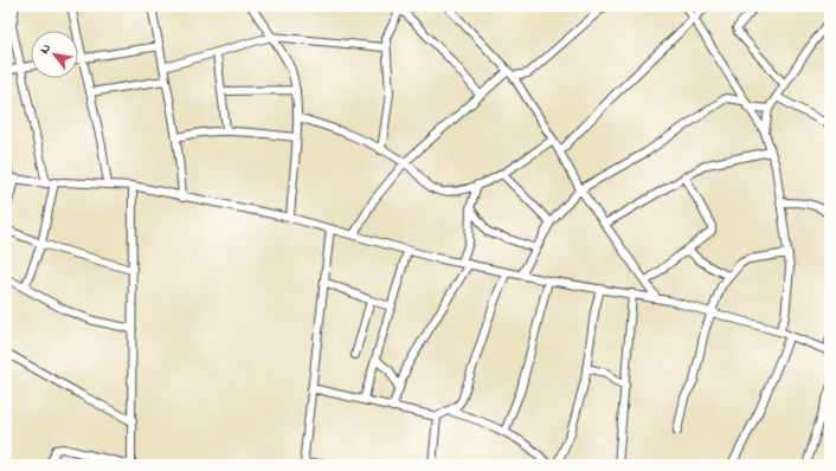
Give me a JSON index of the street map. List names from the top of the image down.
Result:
{
  "north": "top left"
}
